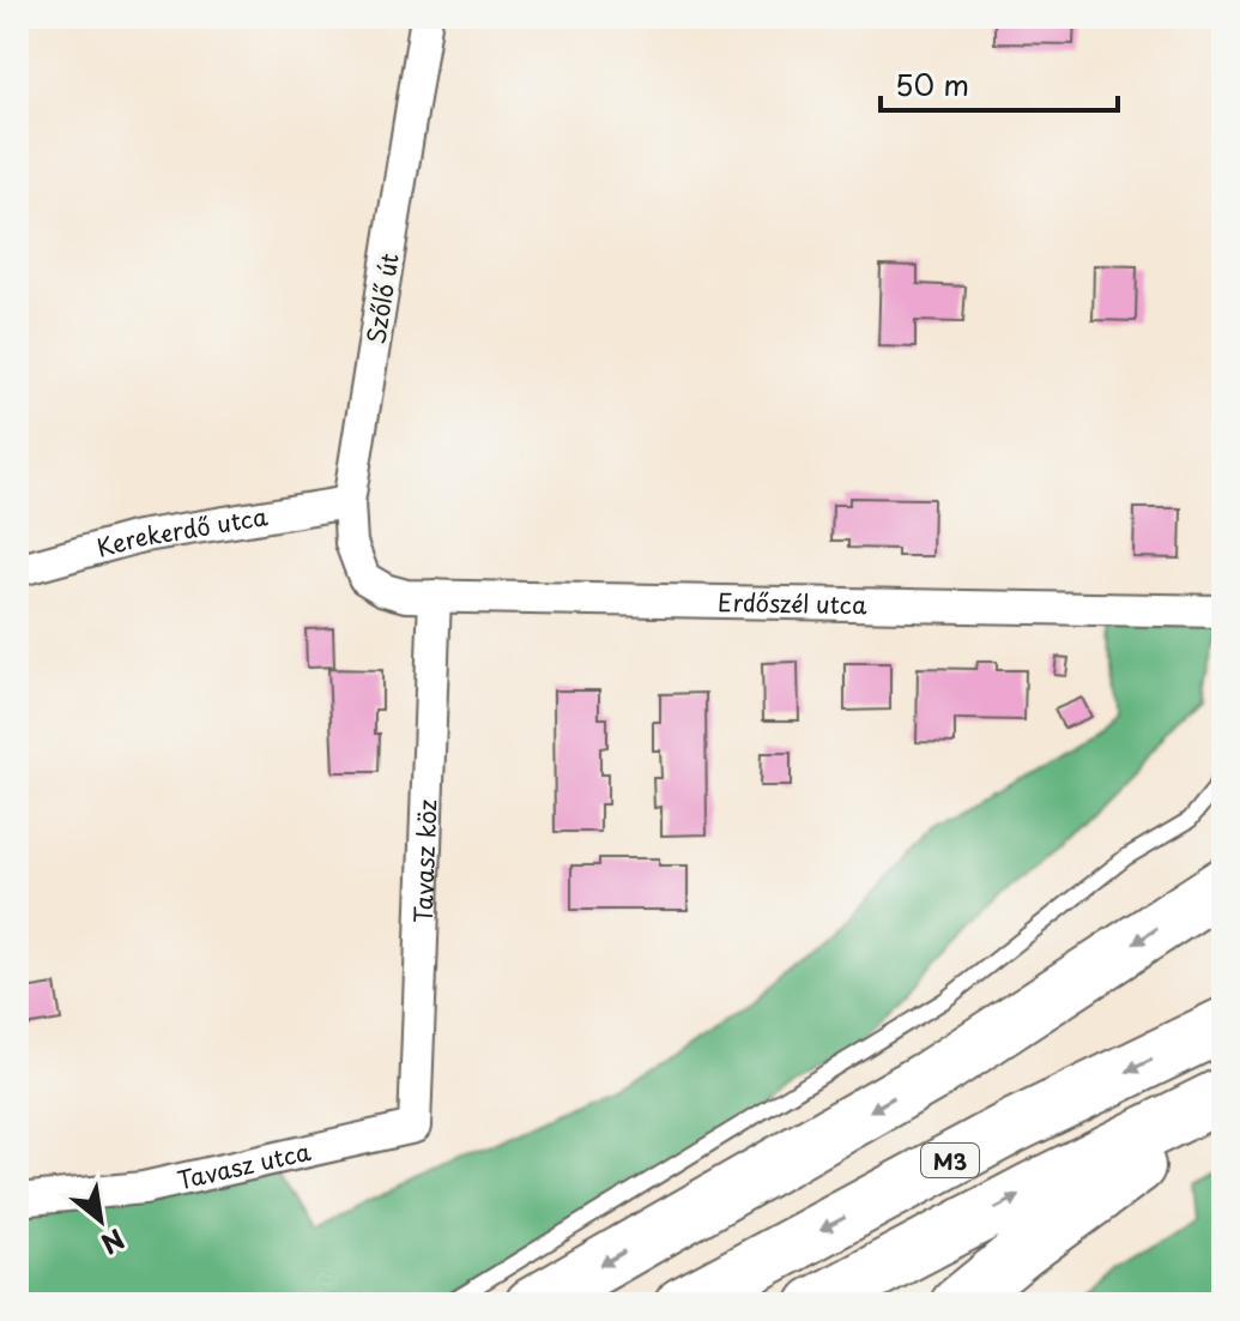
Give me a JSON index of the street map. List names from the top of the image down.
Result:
{
  "streets": {
    "highway": ["M3"],
    "street": [
      "Szőlő út",
      "Kerekerdő utca",
      "Erdőszél utca",
      "Tavasz köz",
      "Tavasz utca"
    ]
  },
  "crossings": [
    ["Szőlő út", "Kerekerdő utca"],
    ["Szőlő út", "Erdőszél utca"],
    ["Erdőszél utca", "Tavasz köz"],
    ["Tavasz köz", "Tavasz utca"]
  ],
  "scale_bar": "50 m",
  "north": "bottom right"
}
